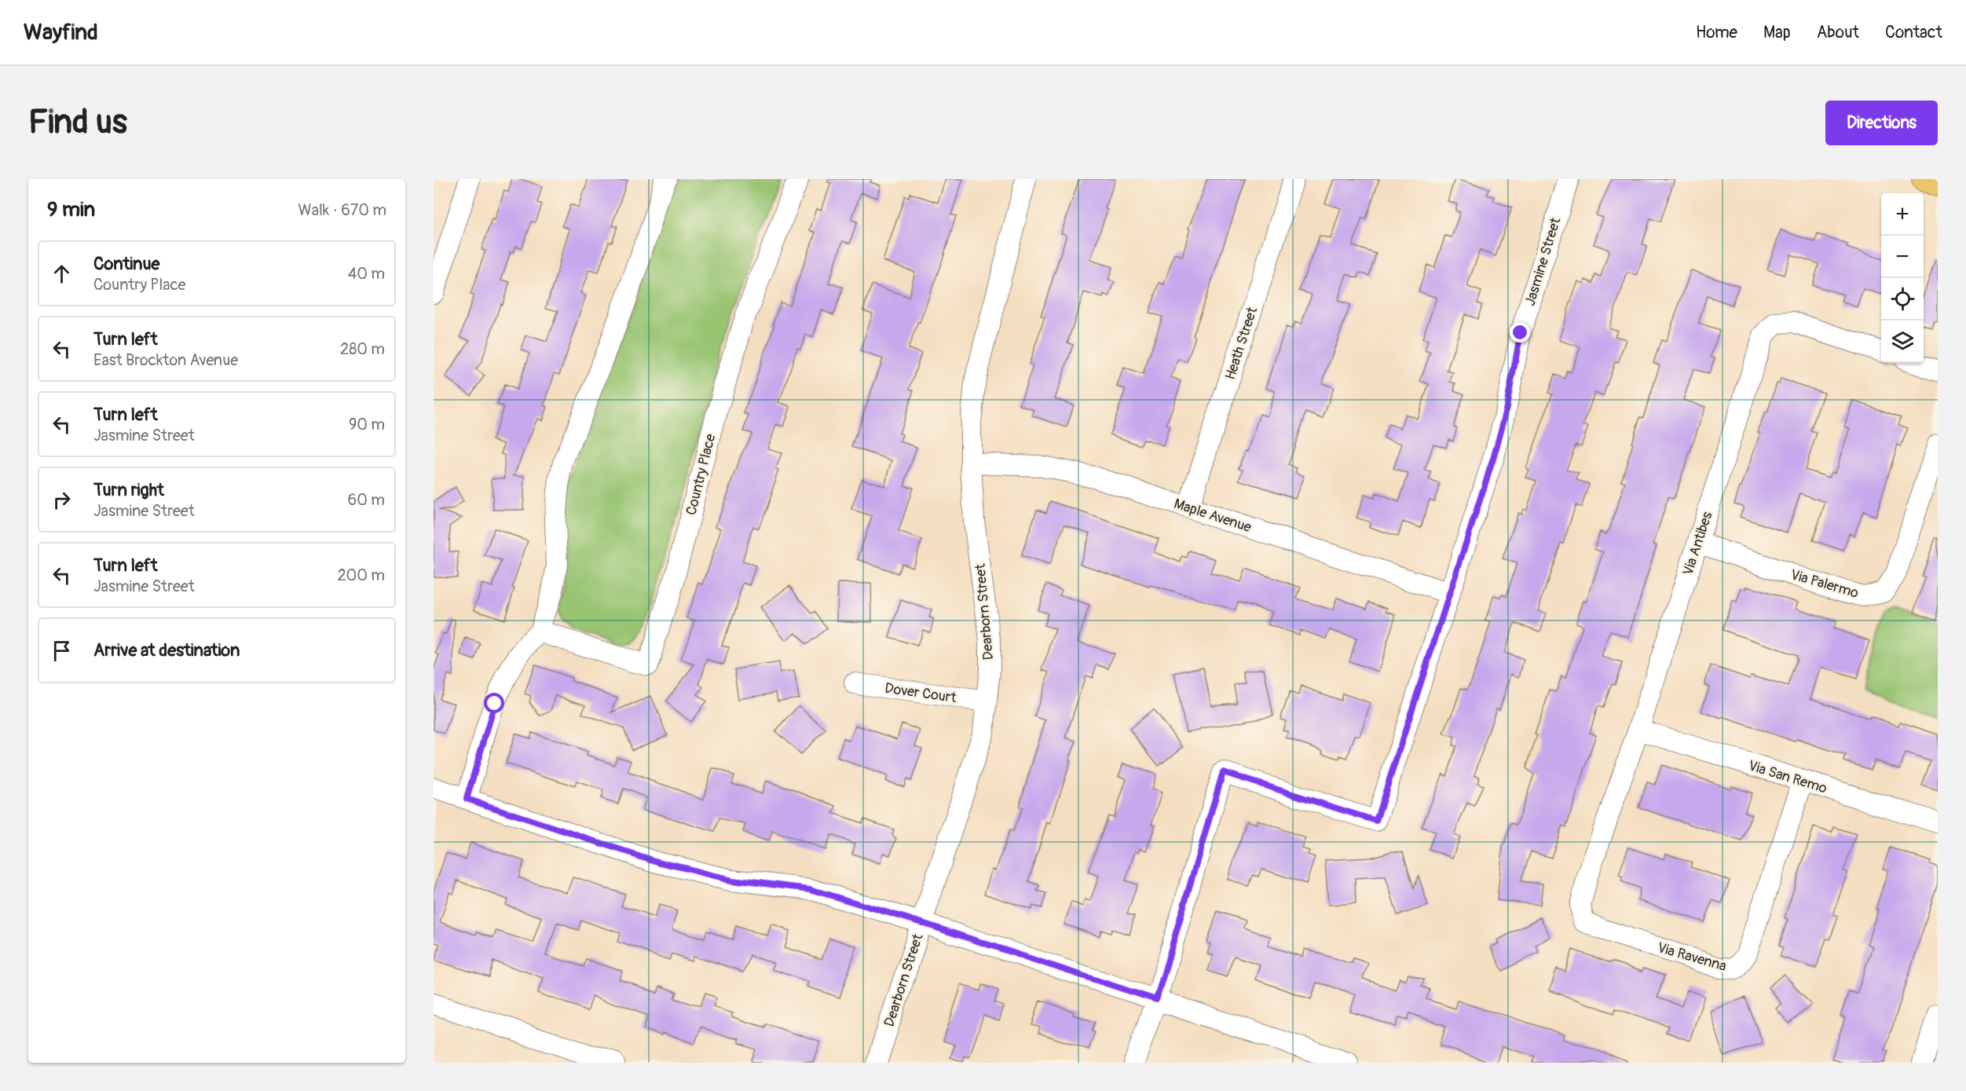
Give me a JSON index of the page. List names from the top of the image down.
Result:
{
  "streets": {
    "street": [
      "Jasmine Street",
      "Heath Street",
      "Country Place",
      "Maple Avenue",
      "Via Antibes",
      "Via Palermo",
      "Dearborn Street",
      "Dover Court",
      "Via San Remo",
      "Via Ravenna"
    ]
  },
  "crossings": [
    ["Jasmine Street", "Maple Avenue"],
    ["Heath Street", "Maple Avenue"],
    ["Maple Avenue", "Dearborn Street"],
    ["Via Antibes", "Via Palermo"],
    ["Via Antibes", "Via San Remo"],
    ["Via Antibes", "Via Ravenna"],
    ["Dearborn Street", "Dover Court"],
    ["Via San Remo", "Via Ravenna"]
  ],
  "page": {
    "header": "Wayfind",
    "nav": [
      "Home",
      "Map",
      "About",
      "Contact"
    ],
    "buttons": "Directions",
    "title": "Find us",
    "heading": ["9 min", "Walk · 670 m"],
    "map_buttons": ["+", "−"],
    "list": [
      ["Continue", "Country Place", "40 m"],
      ["Turn left", "East Brockton Avenue", "280 m"],
      ["Turn left", "Jasmine Street", "90 m"],
      ["Turn right", "Jasmine Street", "60 m"],
      ["Turn left", "Jasmine Street", "200 m"],
      "Arrive at destination"
    ]
  }
}
